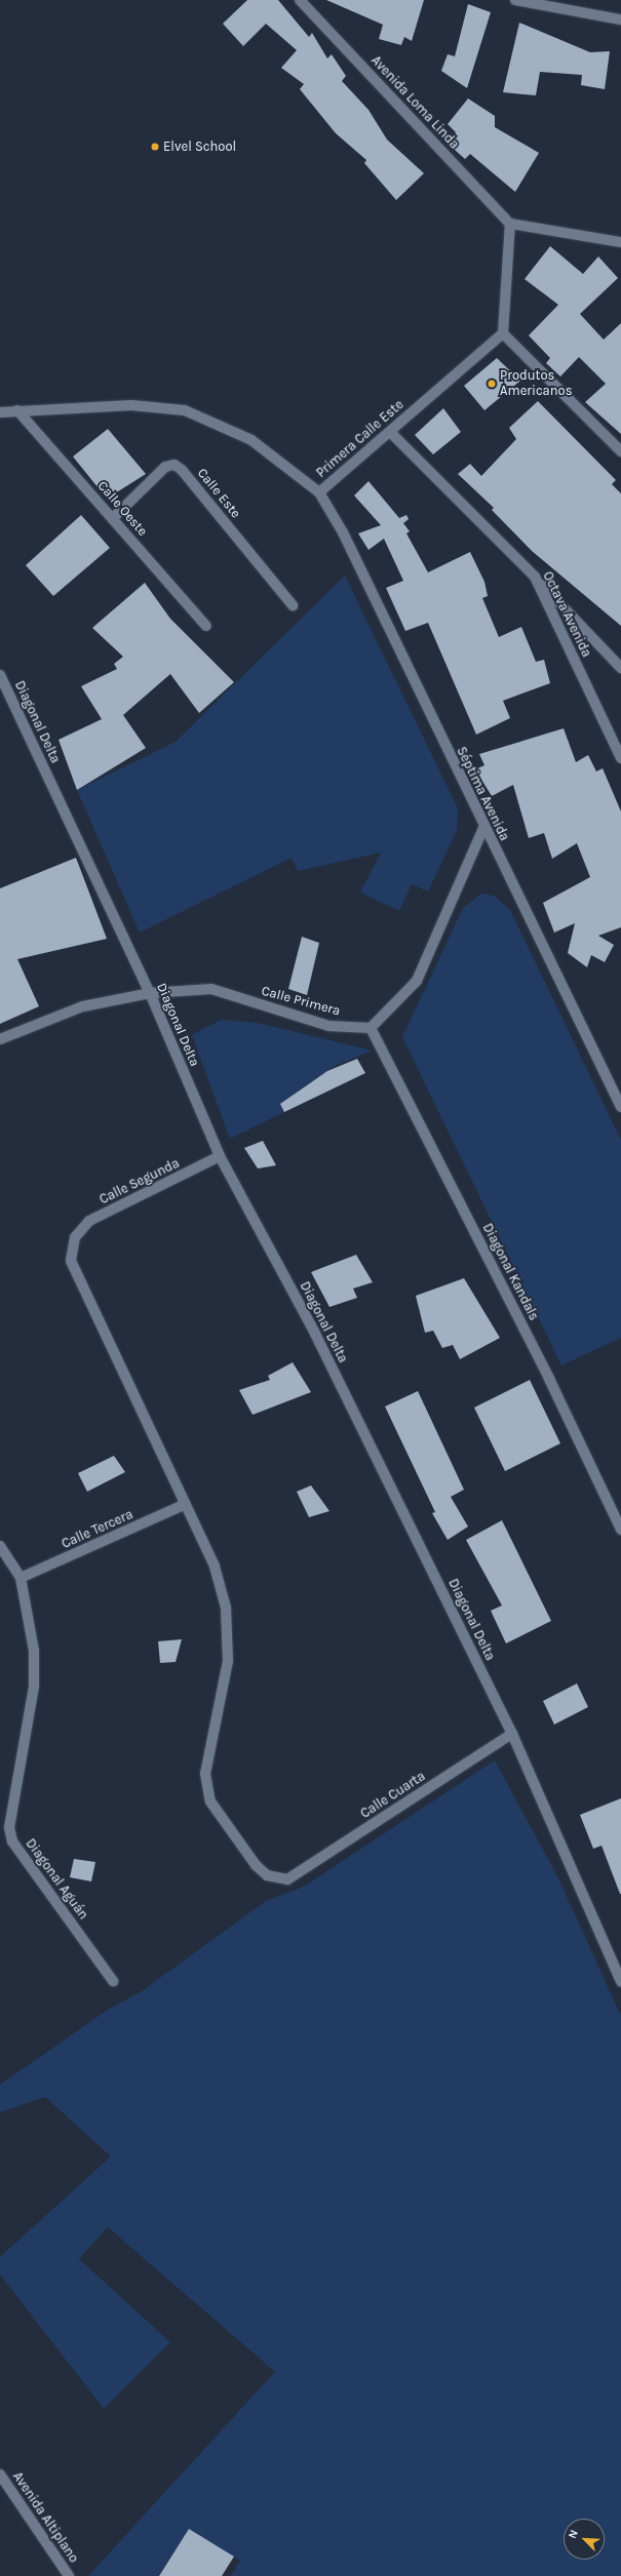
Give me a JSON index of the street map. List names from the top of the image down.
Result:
{
  "streets": {
    "street": [
      "Avenida Loma Linda",
      "Primera Calle Este",
      "Calle Este",
      "Calle Oeste",
      "Octava Avenida",
      "Diagonal Delta",
      "Séptima Avenida",
      "Calle Primera",
      "Calle Segunda",
      "Diagonal Kandals",
      "Calle Tercera",
      "Calle Cuarta",
      "Diagonal Aguán",
      "Avenida Altiplano"
    ]
  },
  "crossings": [
    ["Primera Calle Este", "Calle Oeste"],
    ["Primera Calle Este", "Octava Avenida"],
    ["Primera Calle Este", "Séptima Avenida"],
    ["Calle Este", "Calle Oeste"],
    ["Diagonal Delta", "Calle Primera"],
    ["Diagonal Delta", "Calle Segunda"],
    ["Diagonal Delta", "Calle Cuarta"],
    ["Calle Primera", "Diagonal Kandals"],
    ["Calle Segunda", "Calle Tercera"],
    ["Calle Segunda", "Calle Cuarta"],
    ["Calle Tercera", "Calle Cuarta"],
    ["Calle Tercera", "Diagonal Aguán"]
  ],
  "places": ["Elvel School", "Produtos Americanos"],
  "north": "top left"
}
